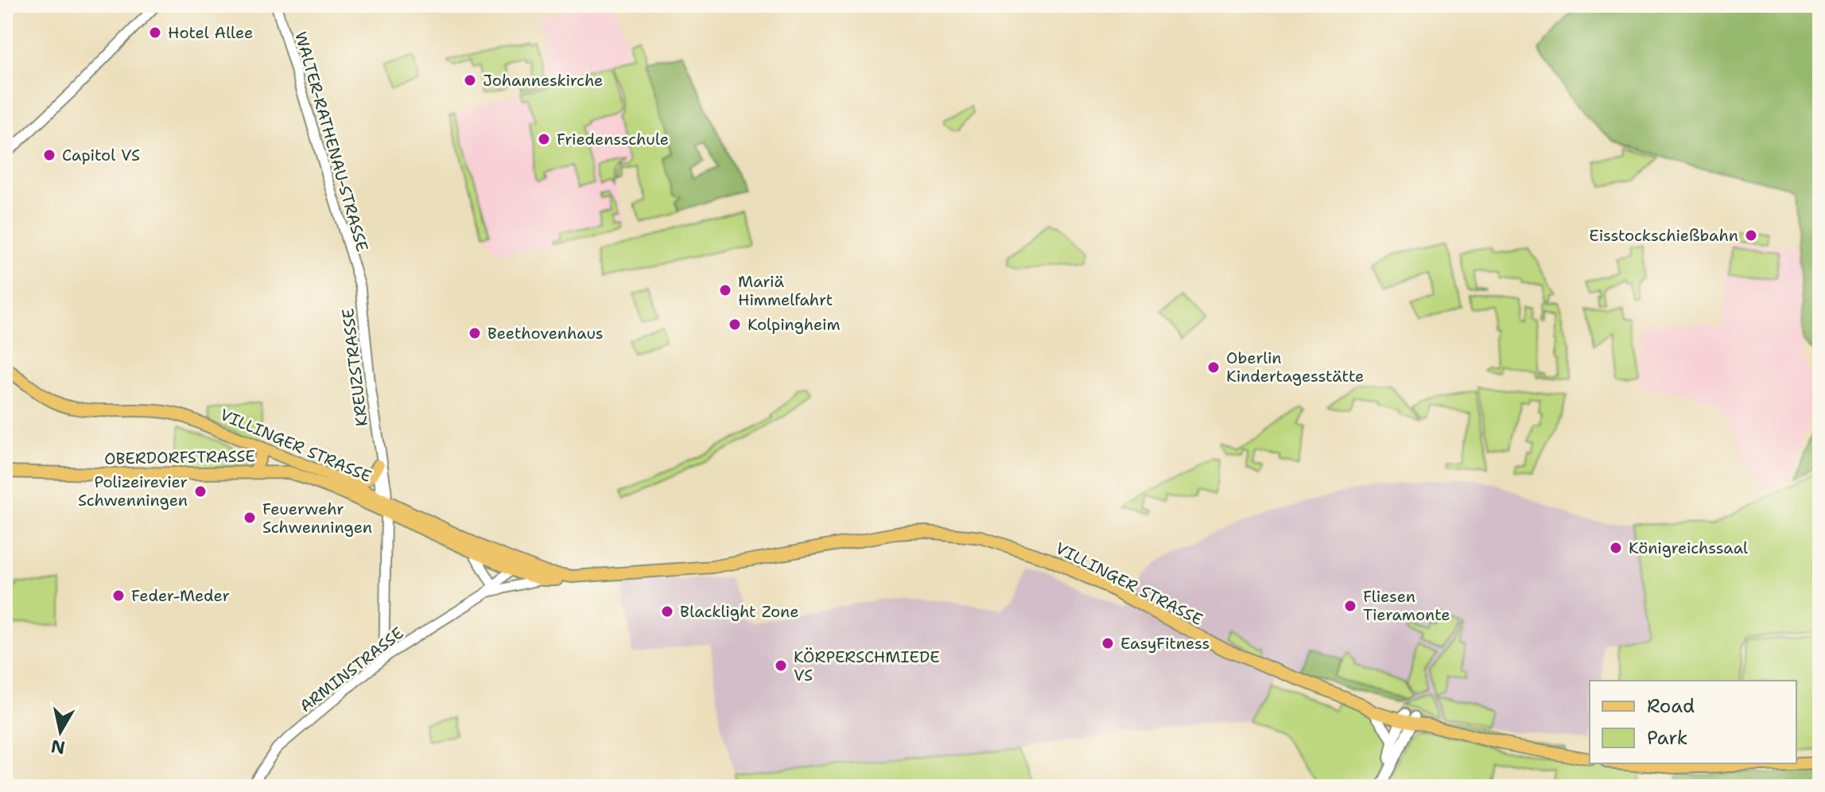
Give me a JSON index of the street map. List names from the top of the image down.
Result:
{
  "streets": {
    "main road": ["VILLINGER STRASSE", "OBERDORFSTRASSE"],
    "street": ["WALTER-RATHENAU-STRASSE", "KREUZSTRASSE", "ARMINSTRASSE"]
  },
  "crossings": [
    ["WALTER-RATHENAU-STRASSE", "KREUZSTRASSE"],
    ["KREUZSTRASSE", "VILLINGER STRASSE"],
    ["KREUZSTRASSE", "OBERDORFSTRASSE"],
    ["KREUZSTRASSE", "ARMINSTRASSE"],
    ["VILLINGER STRASSE", "OBERDORFSTRASSE"],
    ["VILLINGER STRASSE", "ARMINSTRASSE"]
  ],
  "places": [
    "Hotel Allee",
    "Johanneskirche",
    "Friedensschule",
    "Capitol VS",
    "Eisstockschießbahn",
    "Mariä Himmelfahrt",
    "Kolpingheim",
    "Beethovenhaus",
    "Oberlin Kindertagesstätte",
    "Polizeirevier Schwenningen",
    "Feuerwehr Schwenningen",
    "Königreichssaal",
    "Feder-Meder",
    "Fliesen Tieramonte",
    "Blacklight Zone",
    "EasyFitness",
    "KÖRPERSCHMIEDE VS"
  ],
  "legend": ["Road", "Park"],
  "north": "bottom"
}
